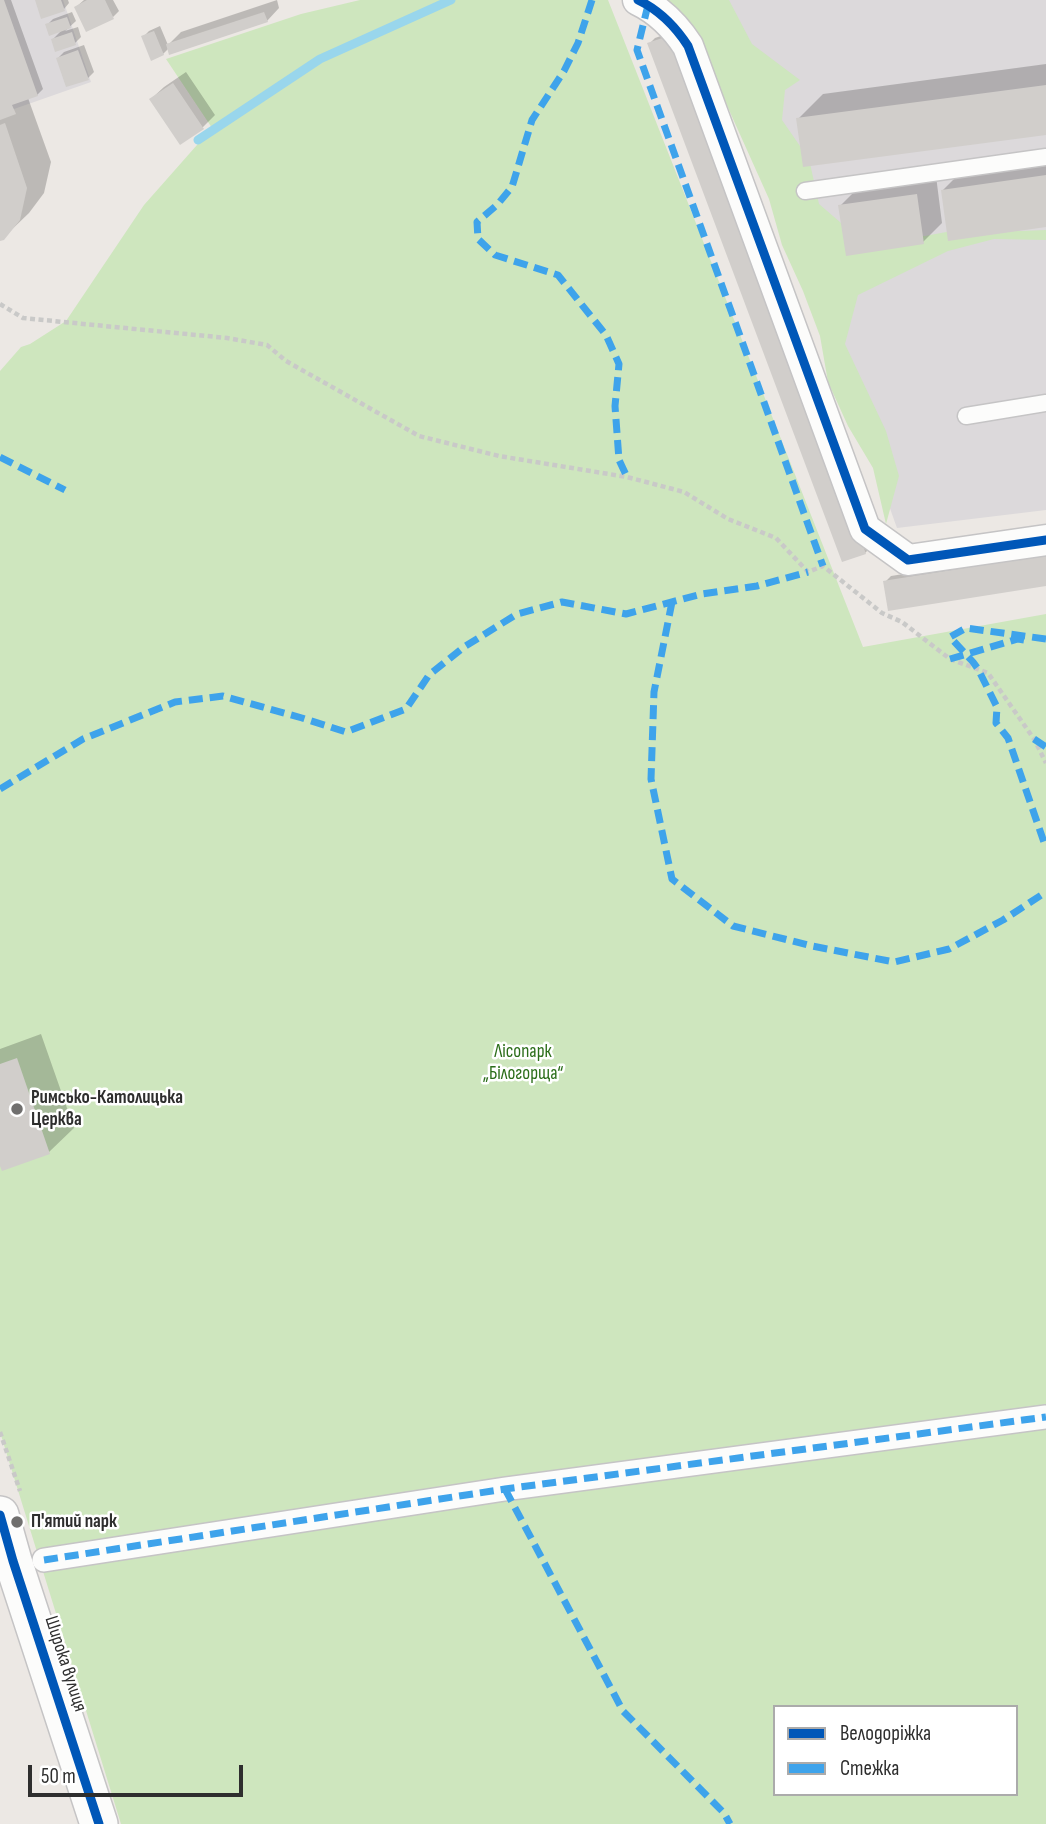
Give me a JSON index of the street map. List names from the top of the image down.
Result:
{
  "streets": {
    "street": ["Широка вулиця"]
  },
  "parks": ["Лісопарк „Білогорща“"],
  "places": ["Римсько-Католицька Церква", "П'ятий парк"],
  "legend": ["Велодоріжка", "Стежка"],
  "scale_bar": "50 m"
}
